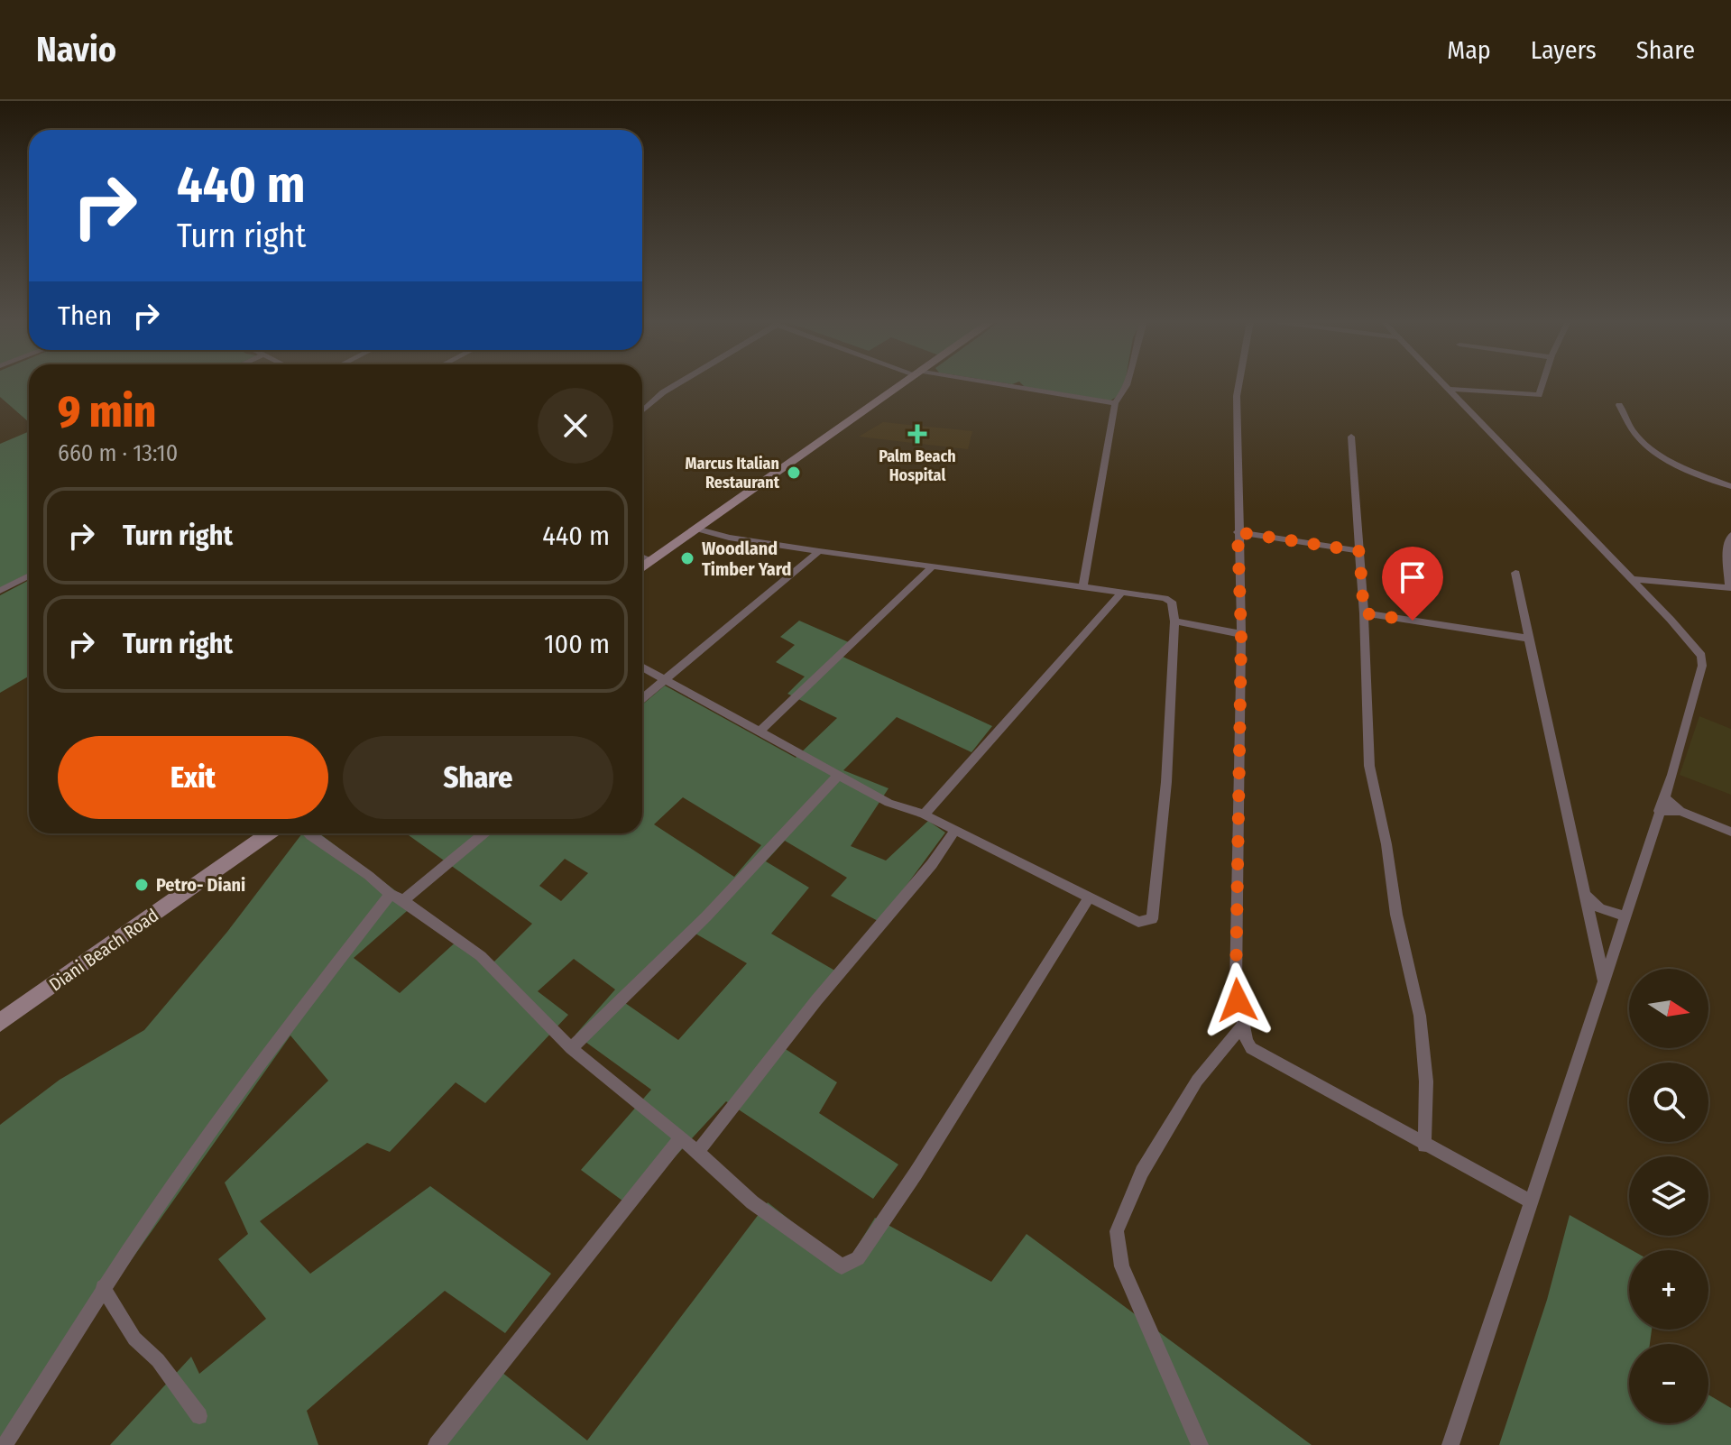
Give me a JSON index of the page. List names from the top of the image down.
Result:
{
  "streets": {
    "main road": ["Diani Beach Road"]
  },
  "places": {
    "health": ["Palm Beach Hospital"],
    "other": ["Marcus Italian Restaurant", "Woodland Timber Yard", "Petro- Diani"]
  },
  "north": "right",
  "page": {
    "header": "Navio",
    "nav": ["Map", "Layers", "Share"],
    "turn": ["440 m", "Turn right"],
    "then": "Then",
    "heading": ["9 min", "660 m · 13:10"],
    "list": [
      {
        "name": "Turn right",
        "value": "440 m"
      },
      {
        "name": "Turn right",
        "value": "100 m"
      }
    ],
    "buttons": ["Exit", "Share"],
    "map_buttons": ["+", "−"]
  }
}
